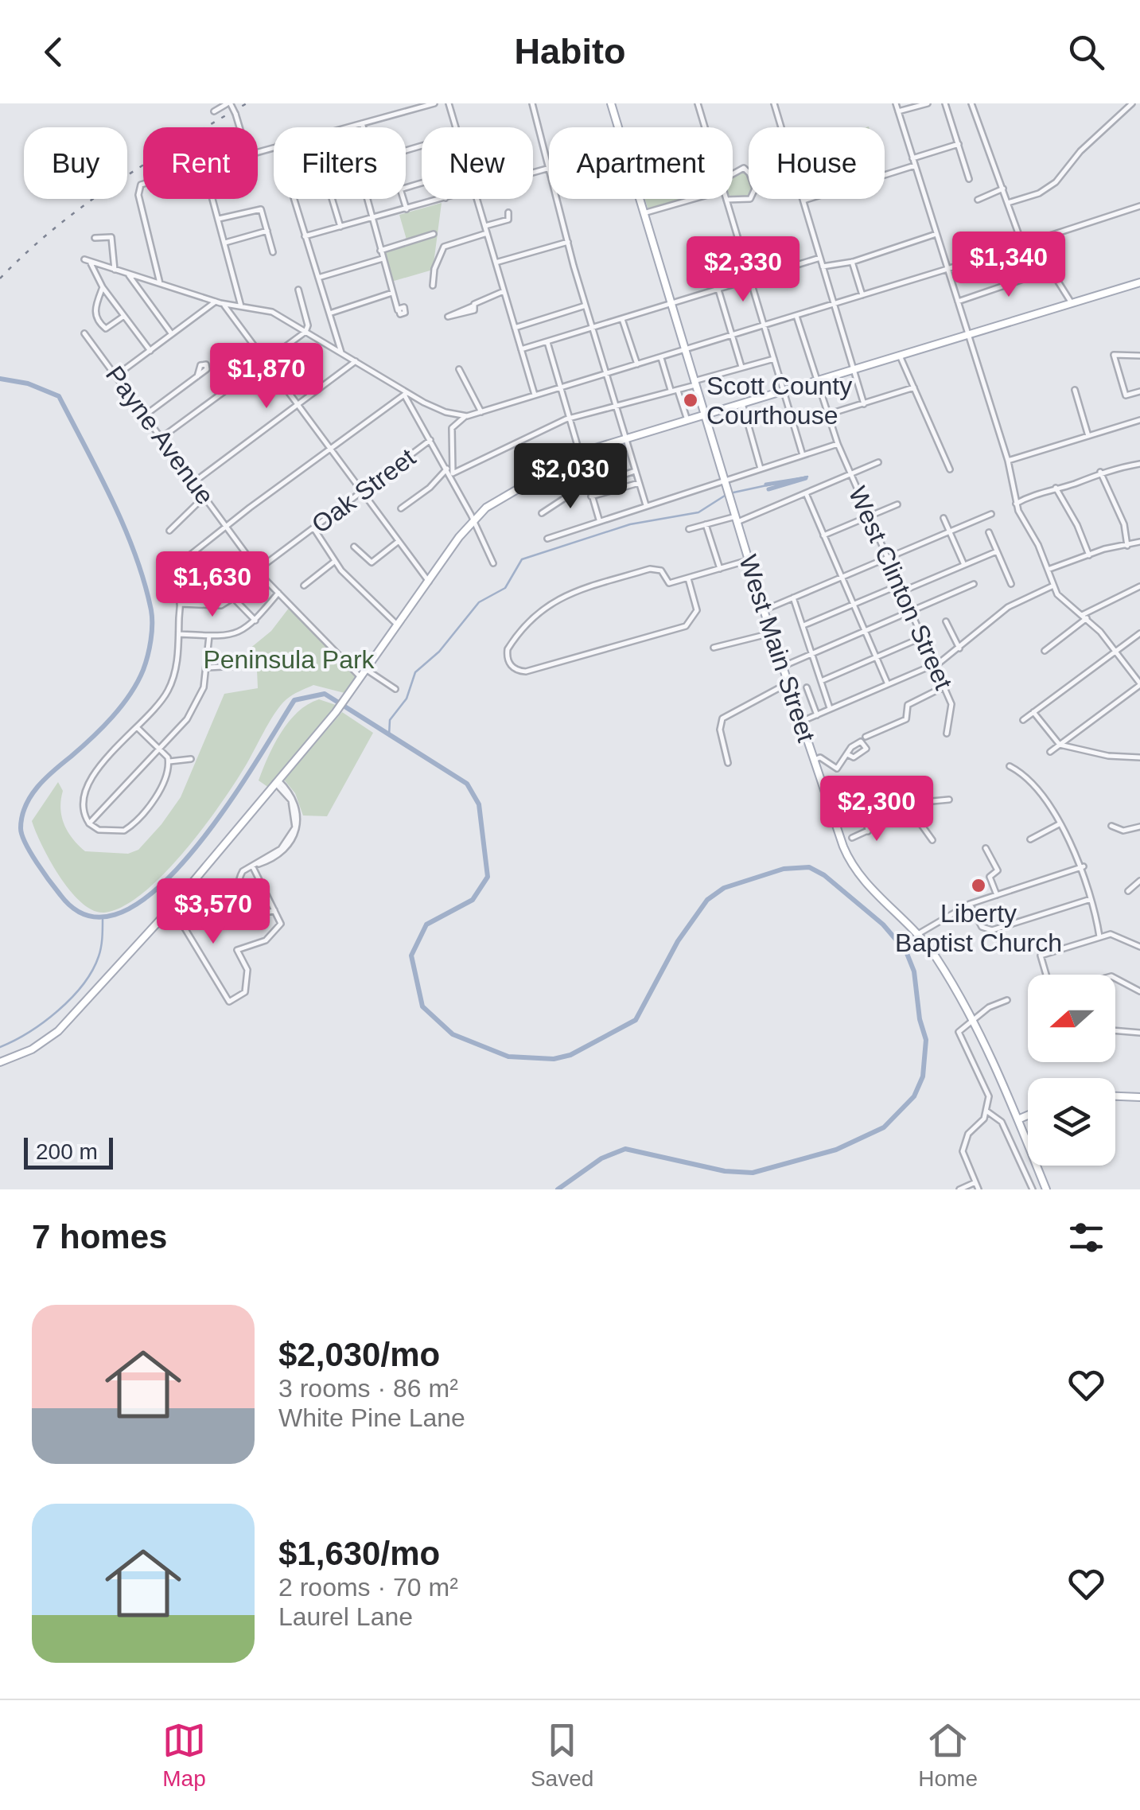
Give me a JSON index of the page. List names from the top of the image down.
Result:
{
  "streets": {
    "main road": ["West Main Street"],
    "street": ["Payne Avenue", "Oak Street", "West Clinton Street"]
  },
  "crossings": [
    ["Payne Avenue", "Oak Street"]
  ],
  "parks": ["Peninsula Park"],
  "places": ["Scott County Courthouse", "Liberty Baptist Church"],
  "scale_bar": "200 m",
  "north": "left",
  "page": {
    "header": "Habito",
    "chip": [
      "Buy",
      "Rent",
      "Filters",
      "New",
      "Apartment",
      "House"
    ],
    "price": [
      "$1,340",
      "$2,330",
      "$1,870",
      "$2,030",
      "$1,630",
      "$2,300",
      "$3,570"
    ],
    "scale": "200 m",
    "heading": "7 homes",
    "list": [
      {
        "name": "$2,030/mo",
        "note": "3 rooms · 86 m² · White Pine Lane"
      },
      {
        "name": "$1,630/mo",
        "note": "2 rooms · 70 m² · Laurel Lane"
      }
    ],
    "tabs": ["Map", "Saved", "Home"]
  }
}
